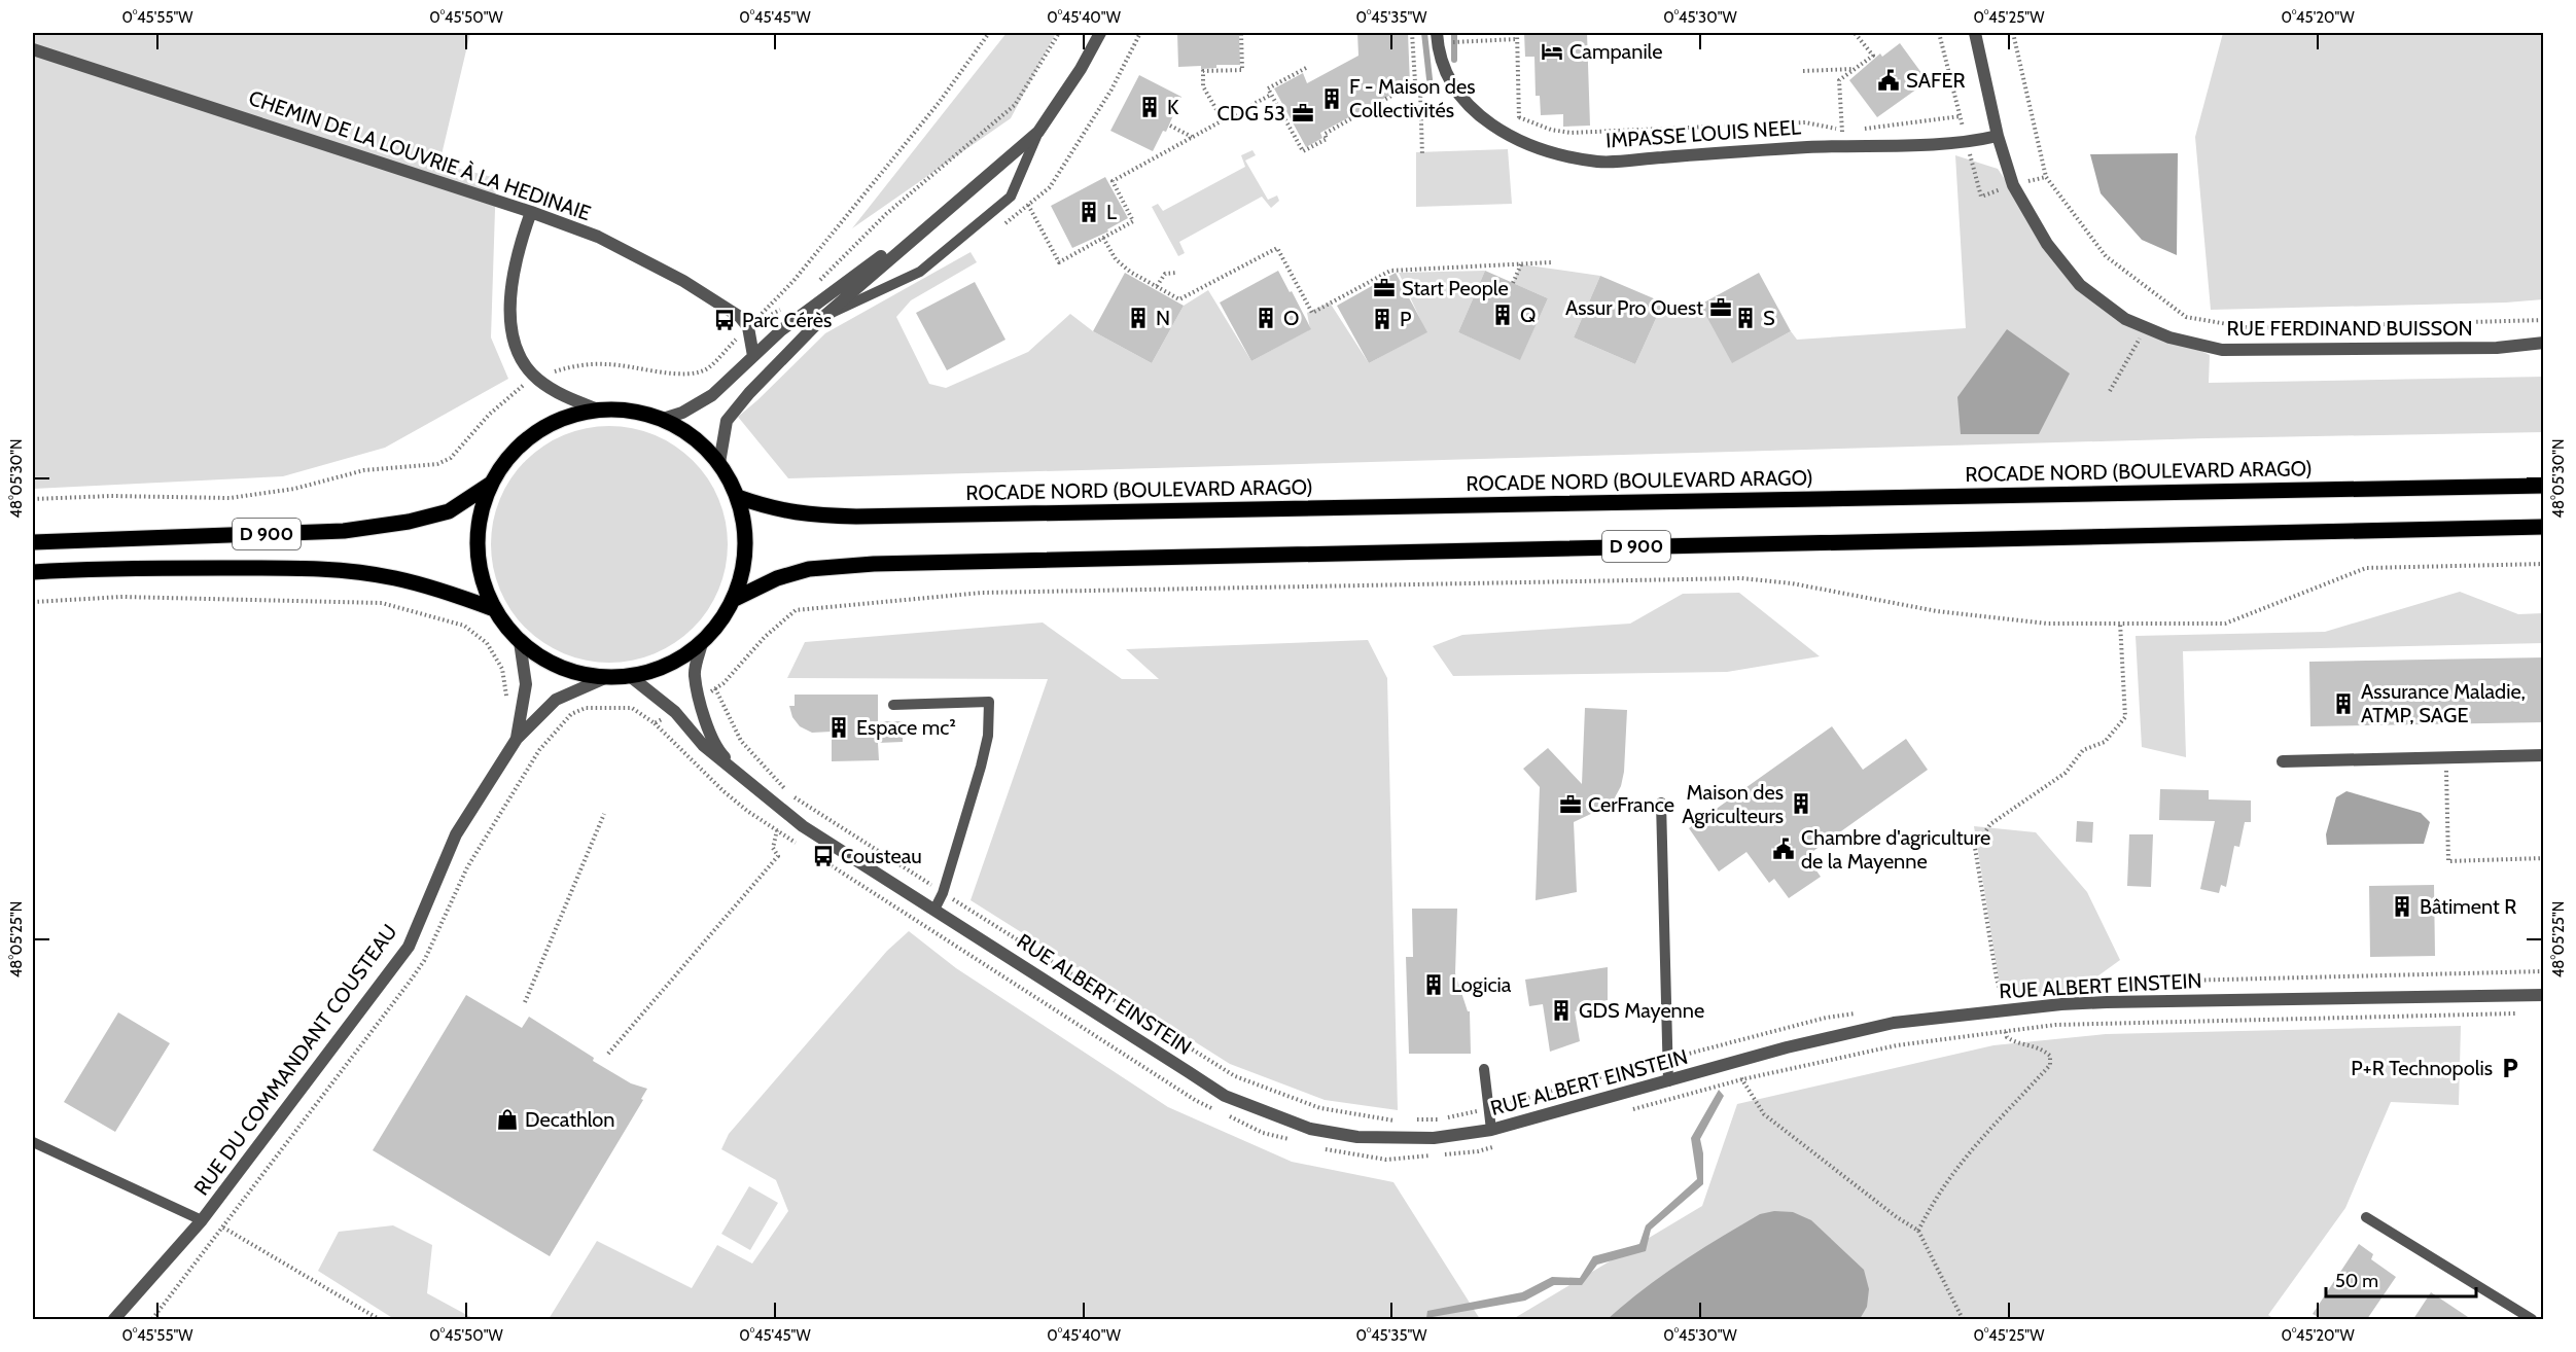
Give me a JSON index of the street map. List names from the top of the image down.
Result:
{
  "streets": {
    "main road": ["ROCADE NORD (BOULEVARD ARAGO)", "D 900"],
    "street": [
      "IMPASSE LOUIS NEEL",
      "CHEMIN DE LA LOUVRIE À LA HEDINAIE",
      "RUE FERDINAND BUISSON",
      "RUE ALBERT EINSTEIN",
      "RUE DU COMMANDANT COUSTEAU"
    ]
  },
  "crossings": [
    ["IMPASSE LOUIS NEEL", "RUE FERDINAND BUISSON"]
  ],
  "places": {
    "hotel": ["Campanile"],
    "public building": ["SAFER", "Chambre d'agriculture de la Mayenne"],
    "building": [
      "F - Maison des Collectivités",
      "K",
      "L",
      "Q",
      "N",
      "O",
      "S",
      "P",
      "Assurance Maladie, ATMP, SAGE",
      "Espace mc²",
      "Maison des Agriculteurs",
      "Bâtiment R",
      "Logicia",
      "GDS Mayenne"
    ],
    "office": [
      "CDG 53",
      "Start People",
      "Assur Pro Ouest",
      "CerFrance"
    ],
    "bus stop": ["Parc Cérès", "Cousteau"],
    "parking": ["P+R Technopolis"],
    "shop": ["Decathlon"]
  },
  "scale_bar": "50 m",
  "coordinates": [
    "0°45'55\"W",
    "0°45'50\"W",
    "0°45'45\"W",
    "0°45'40\"W",
    "0°45'35\"W",
    "0°45'30\"W",
    "0°45'25\"W",
    "0°45'20\"W",
    "48°05'30\"N",
    "48°05'25\"N"
  ]
}
